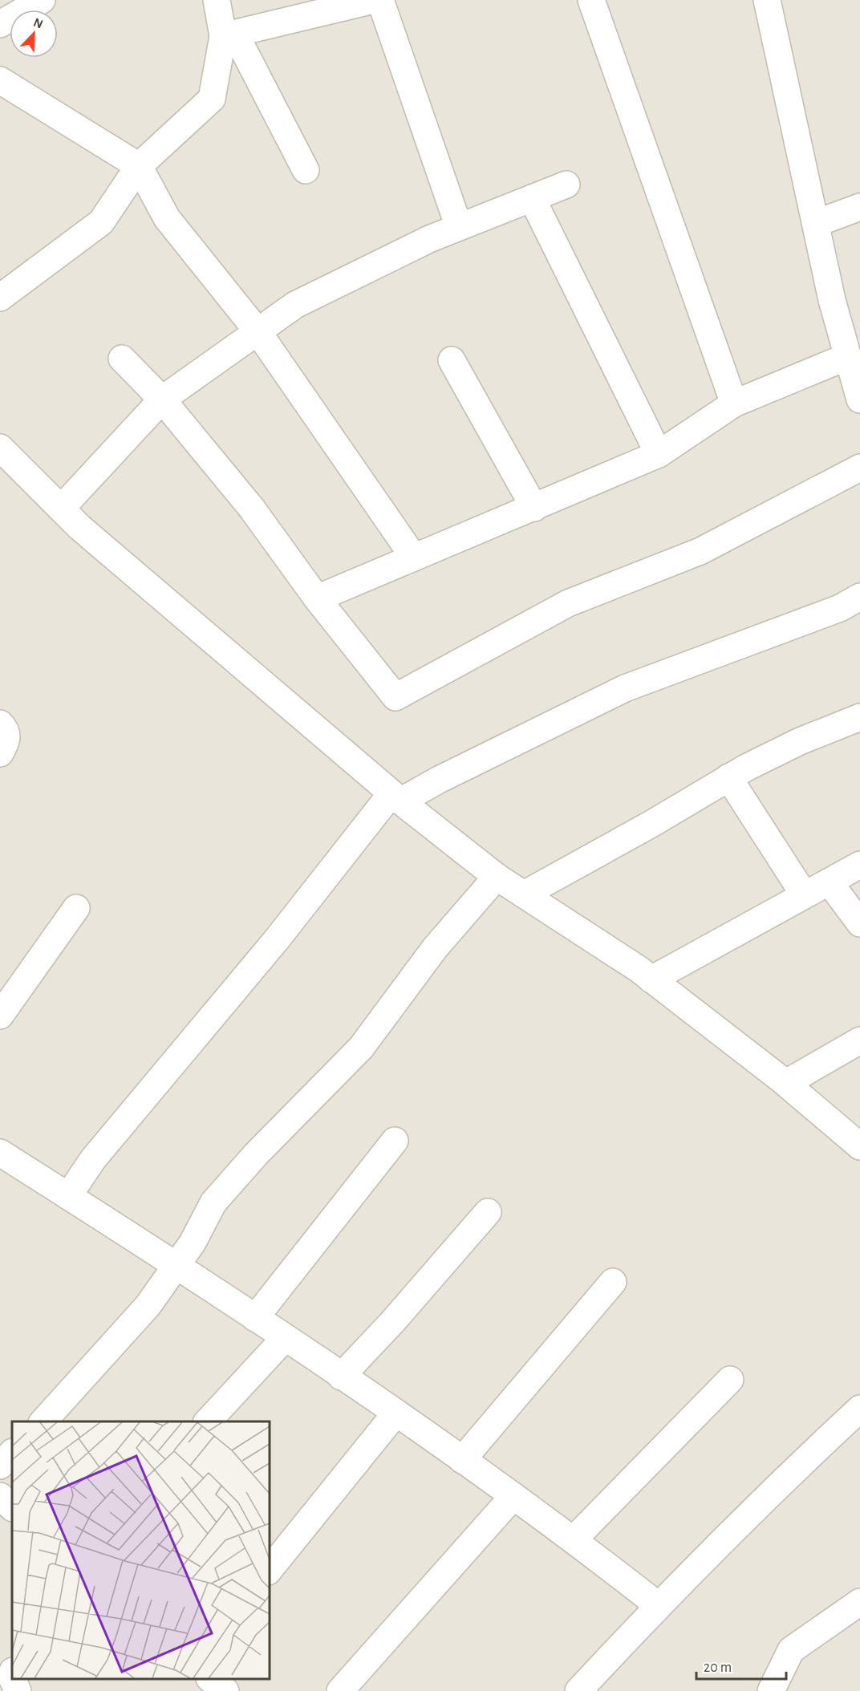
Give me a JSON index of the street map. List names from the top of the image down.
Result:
{
  "scale_bar": "20 m",
  "north": "top right"
}
